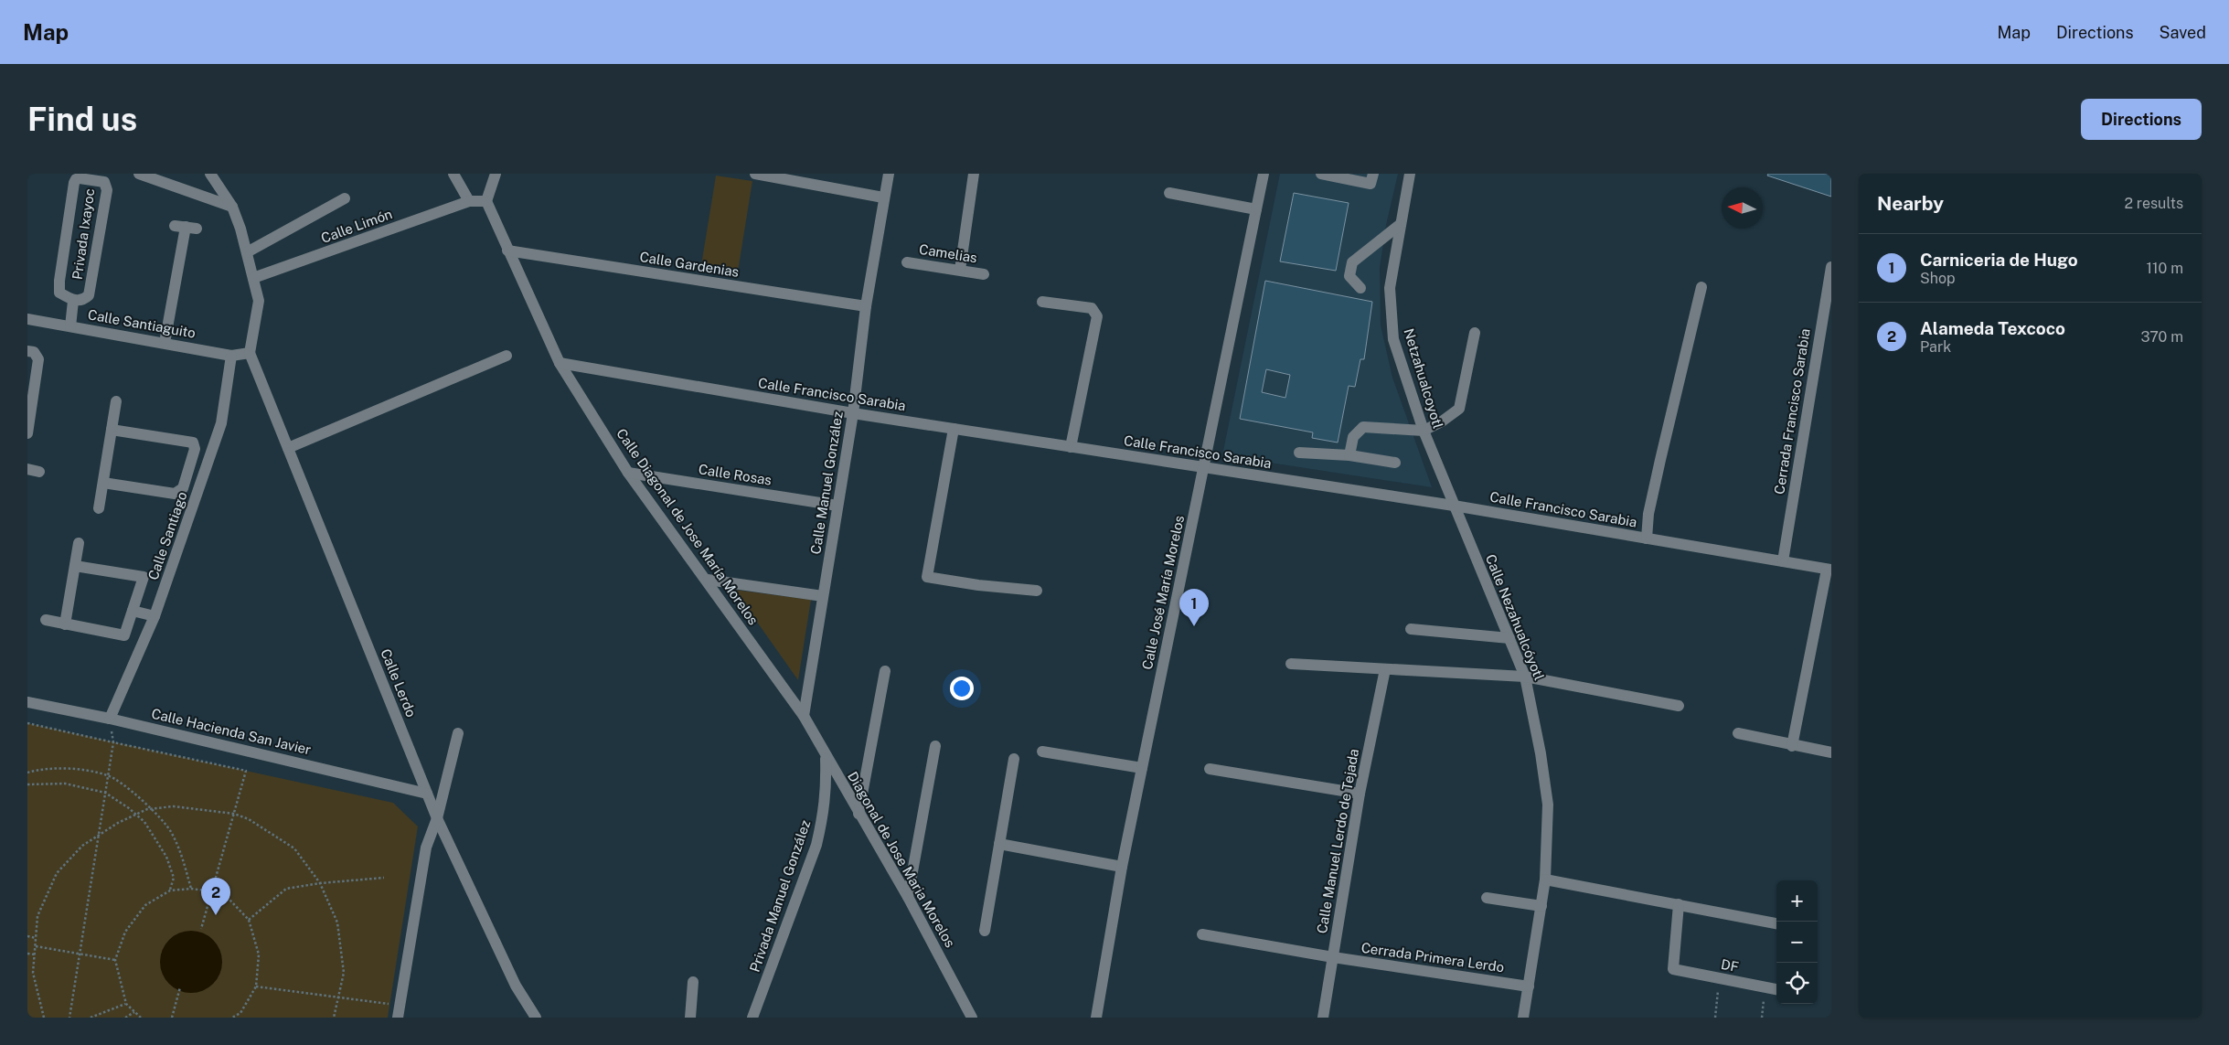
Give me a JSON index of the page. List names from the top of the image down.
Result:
{
  "streets": {
    "street": [
      "Calle Limón",
      "Privada Ixayoc",
      "Camelias",
      "Calle Gardenias",
      "Calle Santiaguito",
      "Netzahualcoyotl",
      "Calle Francisco Sarabia",
      "Cerrada Francisco Sarabia",
      "Calle Rosas",
      "Calle Manuel González",
      "Calle Diagonal de Jose María Morelos",
      "Calle Santiago",
      "Calle José María Morelos",
      "Calle Nezahualcóyotl",
      "Calle Lerdo",
      "Calle Hacienda San Javier",
      "Calle Manuel Lerdo de Tejada",
      "Diagonal de Jose Maria Morelos",
      "Privada Manuel González",
      "Cerrada Primera Lerdo",
      "DF"
    ]
  },
  "crossings": [
    ["Calle Limón", "Calle Diagonal de Jose María Morelos"],
    ["Calle Gardenias", "Calle Manuel González"],
    ["Calle Gardenias", "Calle Diagonal de Jose María Morelos"],
    ["Calle Santiaguito", "Calle Santiago"],
    ["Calle Santiaguito", "Calle Lerdo"],
    ["Netzahualcoyotl", "Calle Francisco Sarabia"],
    ["Netzahualcoyotl", "Calle Nezahualcóyotl"],
    ["Calle Francisco Sarabia", "Cerrada Francisco Sarabia"],
    ["Calle Francisco Sarabia", "Calle Manuel González"],
    ["Calle Francisco Sarabia", "Calle Diagonal de Jose María Morelos"],
    ["Calle Francisco Sarabia", "Calle José María Morelos"],
    ["Calle Francisco Sarabia", "Calle Nezahualcóyotl"],
    ["Calle Rosas", "Calle Manuel González"],
    ["Calle Rosas", "Calle Diagonal de Jose María Morelos"],
    ["Calle Manuel González", "Calle Diagonal de Jose María Morelos"],
    ["Calle Manuel González", "Diagonal de Jose Maria Morelos"],
    ["Calle Diagonal de Jose María Morelos", "Diagonal de Jose Maria Morelos"],
    ["Calle Santiago", "Calle Hacienda San Javier"],
    ["Calle Nezahualcóyotl", "Cerrada Primera Lerdo"],
    ["Calle Lerdo", "Calle Hacienda San Javier"],
    ["Calle Manuel Lerdo de Tejada", "Cerrada Primera Lerdo"],
    ["Diagonal de Jose Maria Morelos", "Privada Manuel González"]
  ],
  "north": "left",
  "page": {
    "header": "Map",
    "nav": ["Map", "Directions", "Saved"],
    "buttons": "Directions",
    "title": "Find us",
    "heading": ["Nearby", "2 results"],
    "list": [
      {
        "mark": "1",
        "name": "Carniceria de Hugo",
        "note": "Shop",
        "value": "110 m"
      },
      {
        "mark": "2",
        "name": "Alameda Texcoco",
        "note": "Park",
        "value": "370 m"
      }
    ],
    "pins": ["1", "2"],
    "map_buttons": ["+", "−"]
  }
}
